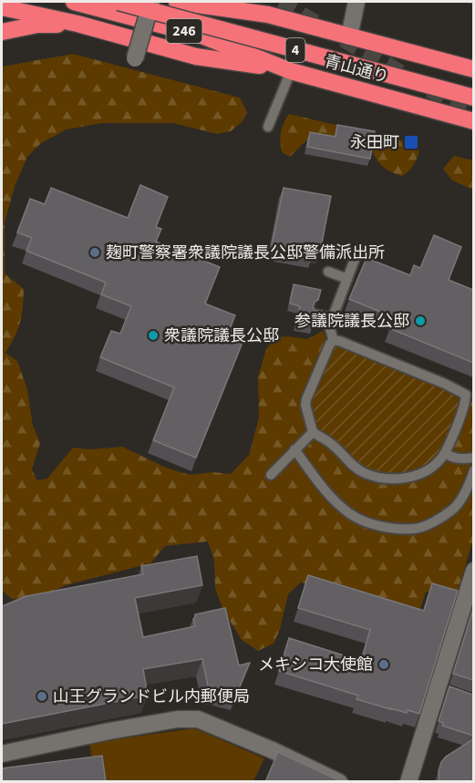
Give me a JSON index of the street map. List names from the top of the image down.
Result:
{
  "streets": {
    "highway": ["246", "4", "青山通り"]
  },
  "places": {
    "transit": ["永田町"],
    "other": [
      "麹町警察署衆議院議長公邸警備派出所",
      "参議院議長公邸",
      "衆議院議長公邸",
      "メキシコ大使館",
      "山王グランドビル内郵便局"
    ]
  }
}
